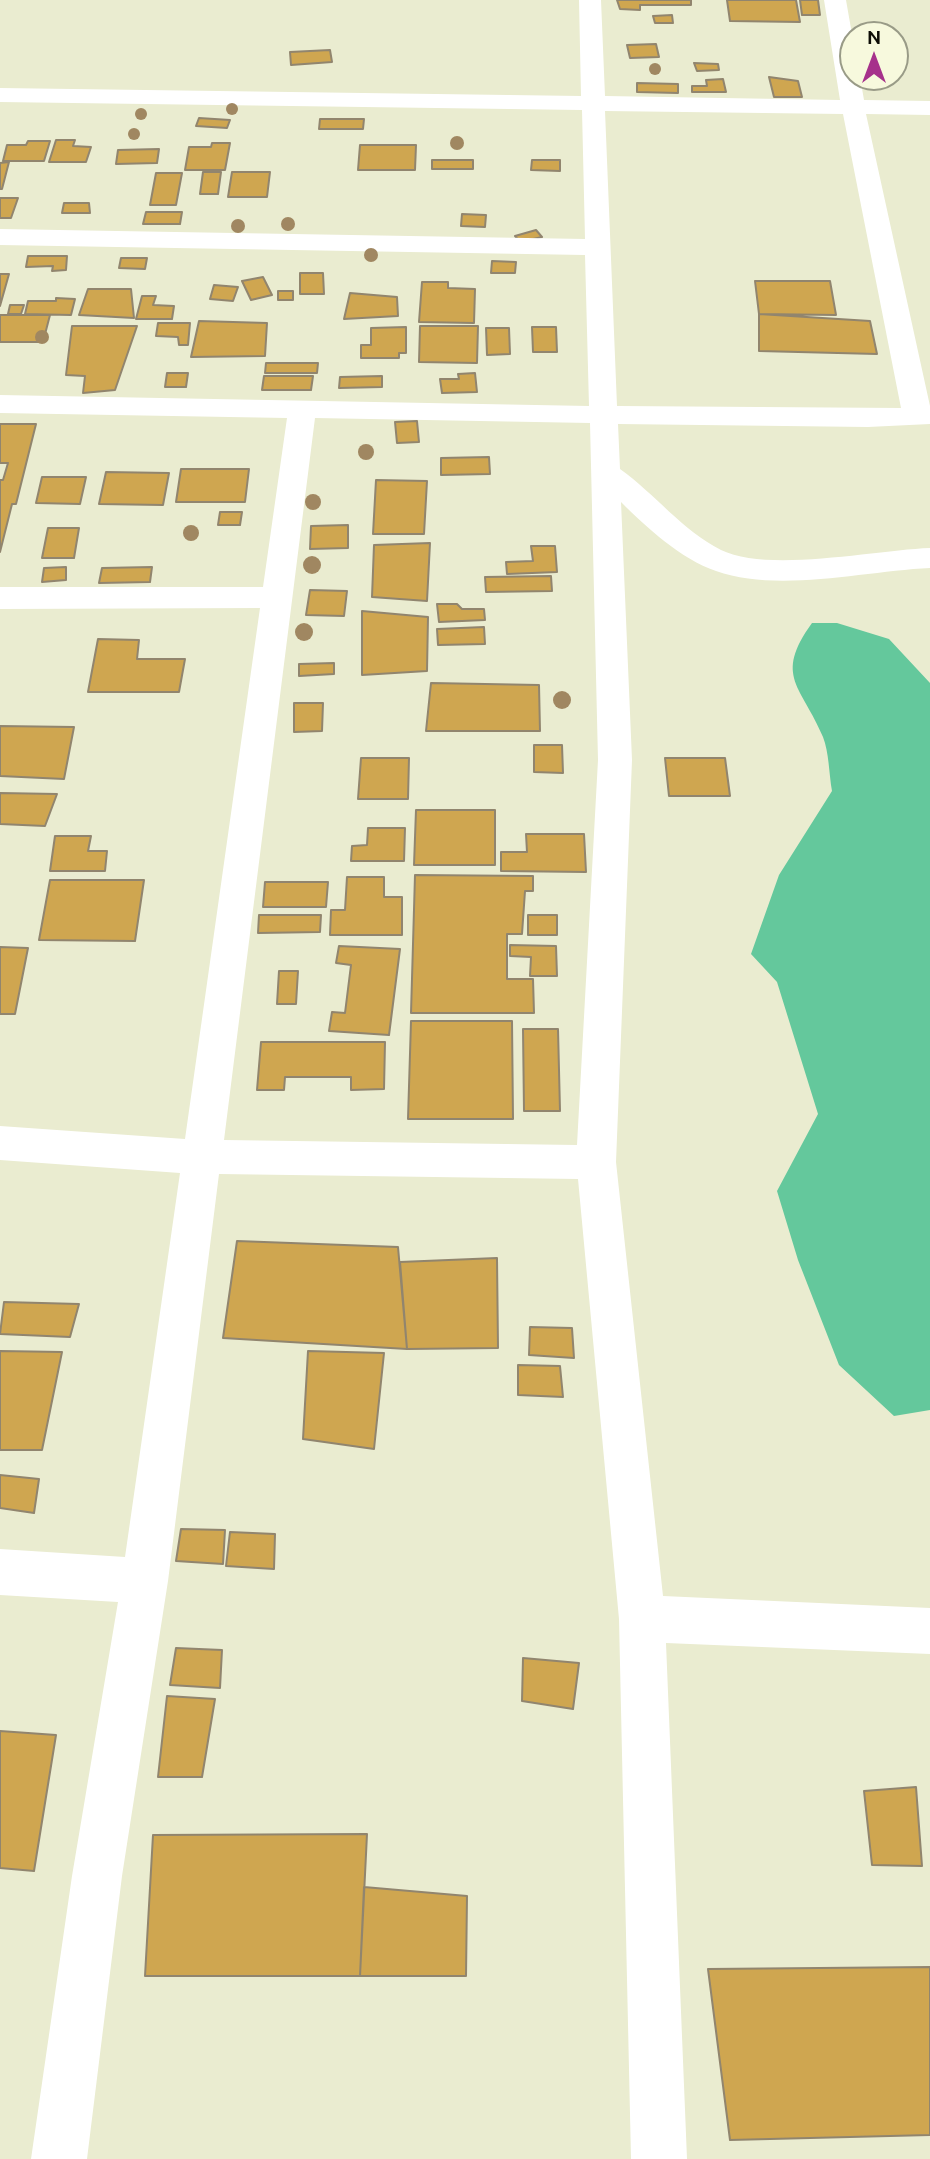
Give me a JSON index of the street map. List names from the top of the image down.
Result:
{
  "north": "top"
}
